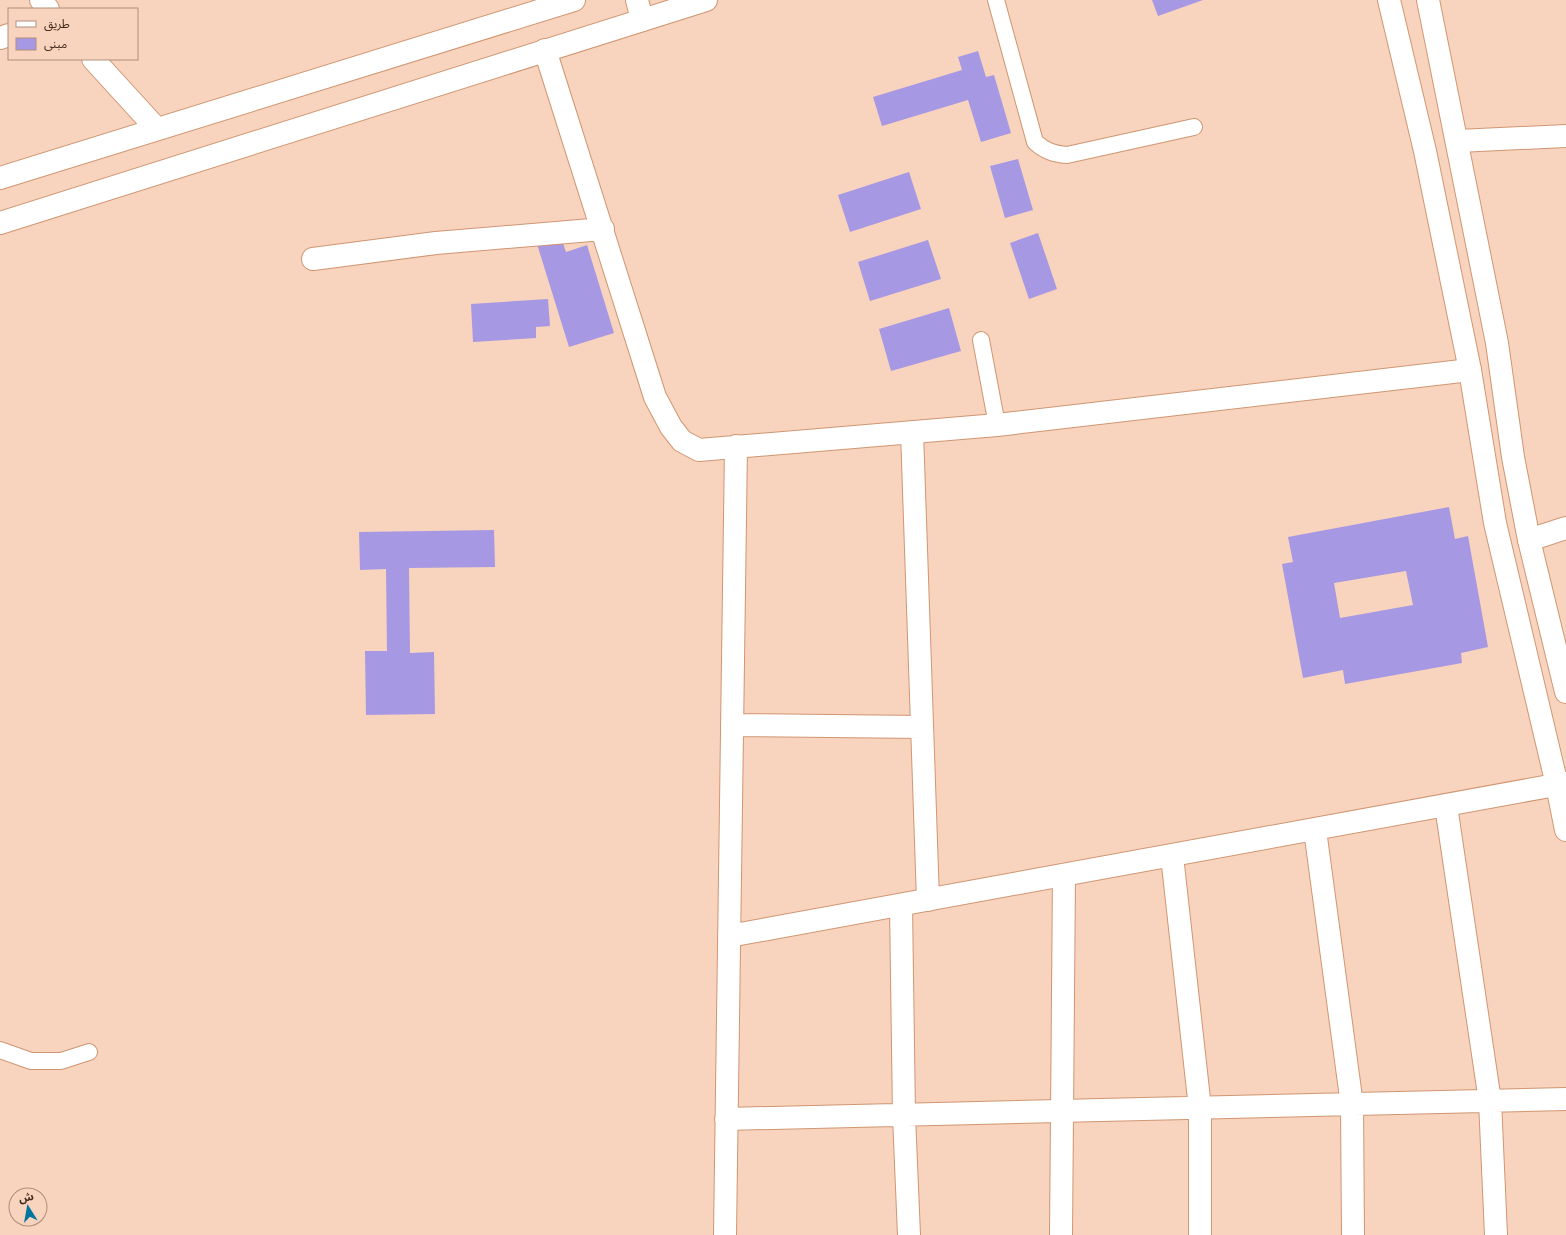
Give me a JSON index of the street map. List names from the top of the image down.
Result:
{
  "legend": ["طريق", "مبنى"],
  "north": "top"
}
